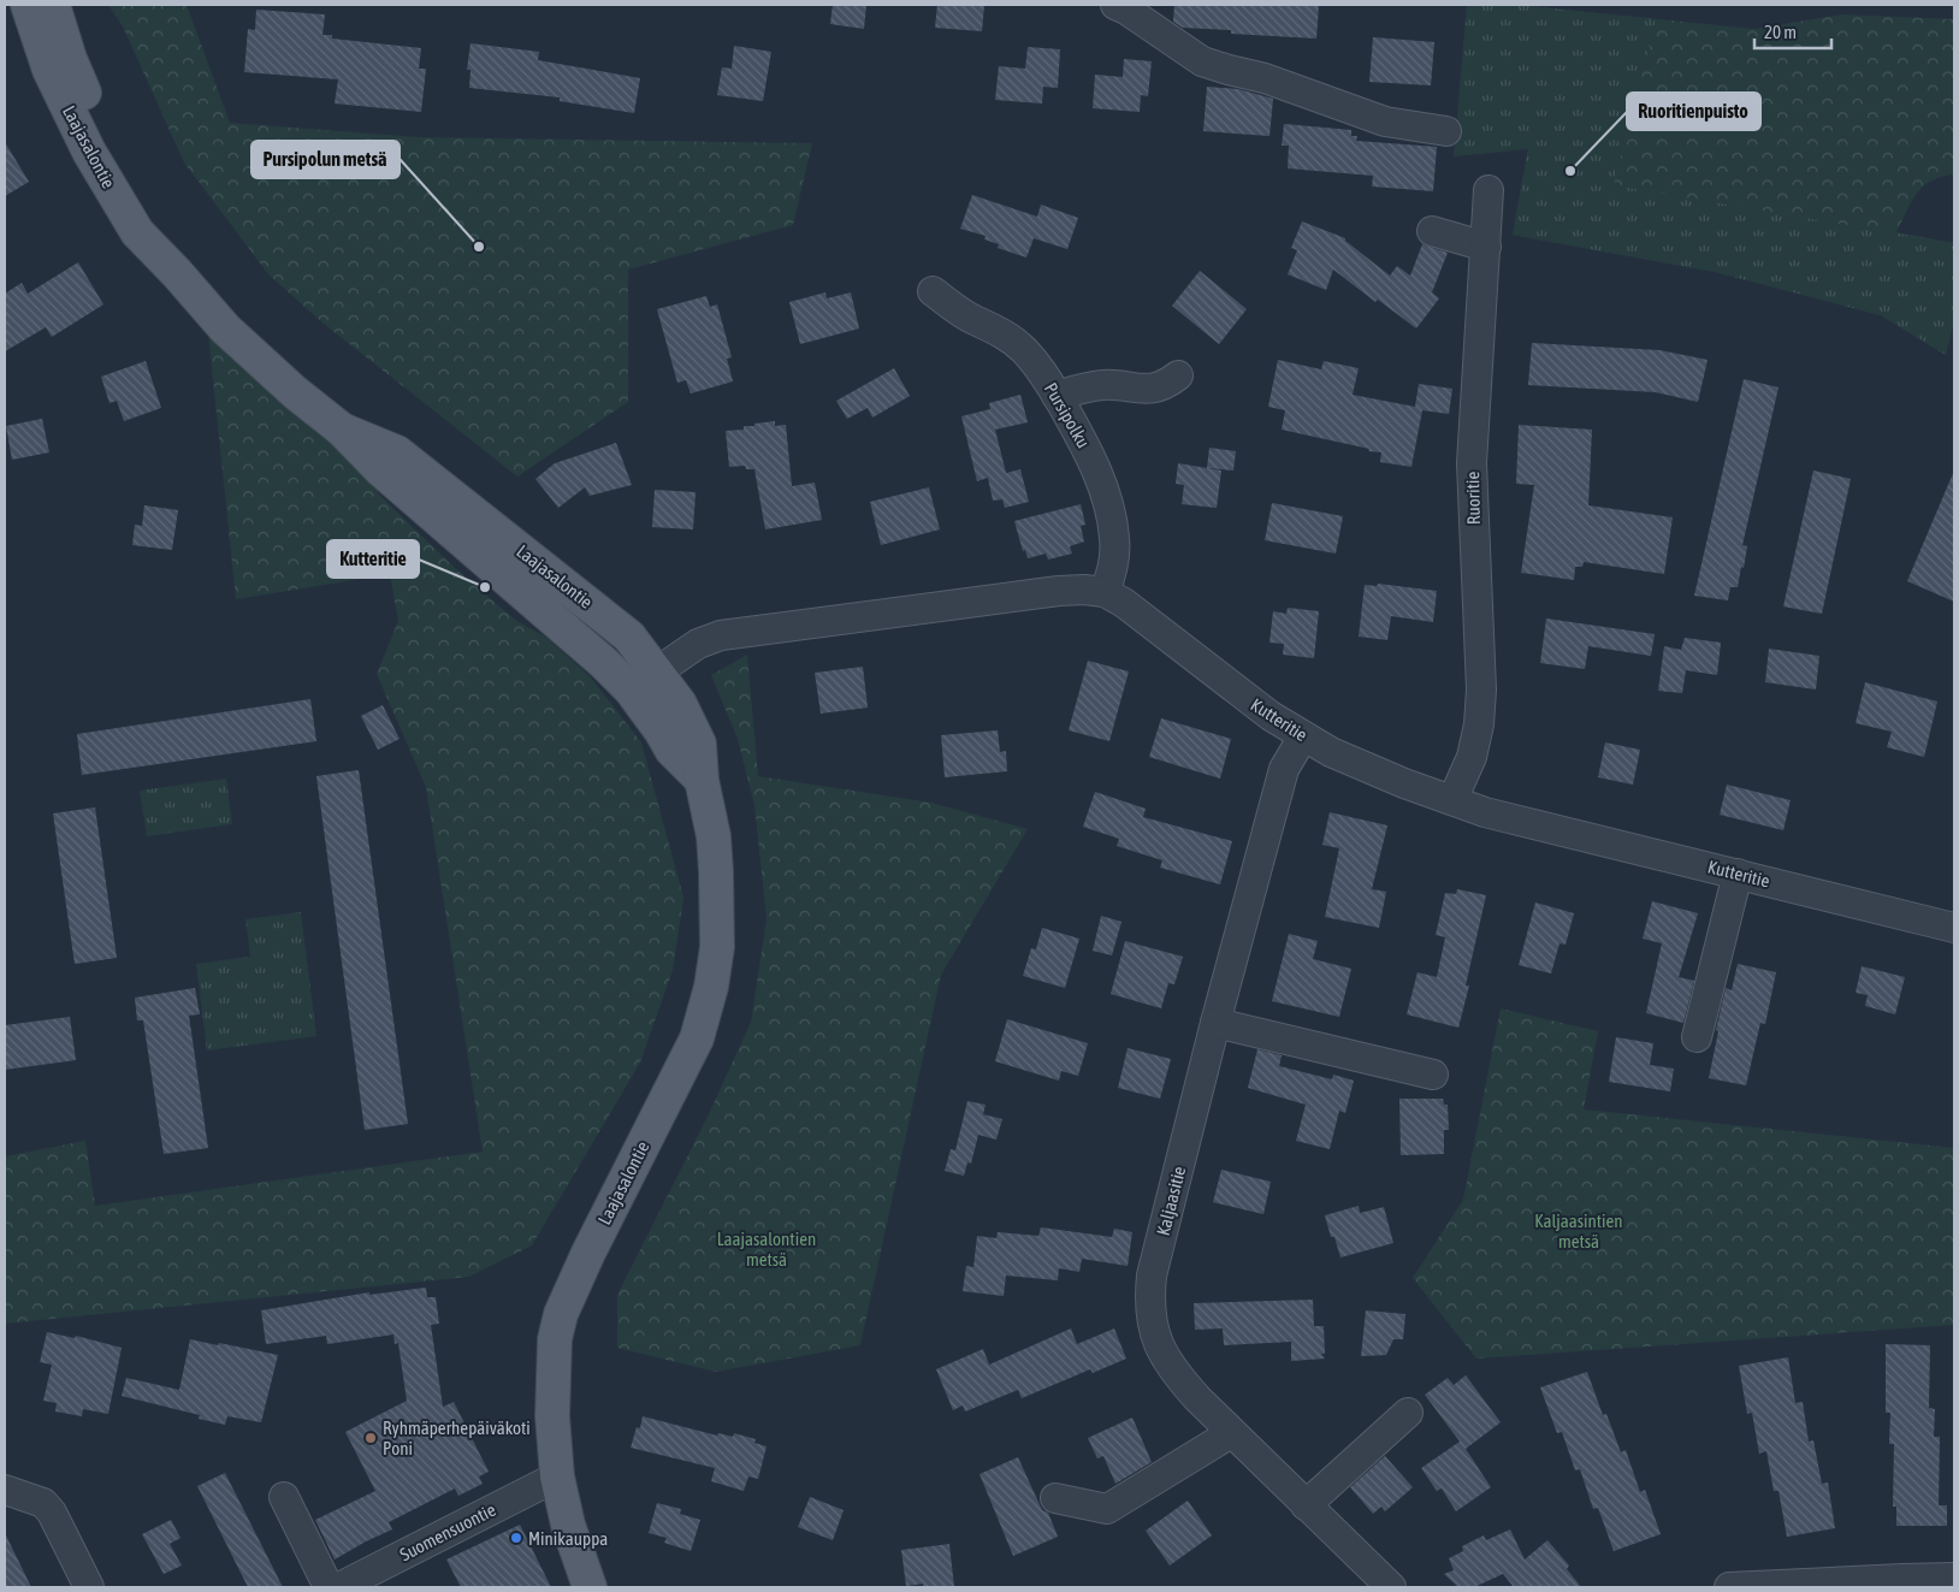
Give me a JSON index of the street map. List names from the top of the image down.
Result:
{
  "streets": {
    "main road": ["Laajasalontie"],
    "street": [
      "Pursipolku",
      "Ruoritie",
      "Kutteritie",
      "Kaljaasitie",
      "Suomensuontie"
    ]
  },
  "crossings": [
    ["Laajasalontie", "Kutteritie"],
    ["Laajasalontie", "Suomensuontie"],
    ["Pursipolku", "Kutteritie"],
    ["Ruoritie", "Kutteritie"],
    ["Kutteritie", "Kaljaasitie"]
  ],
  "parks": ["Kaljaasintien metsä", "Laajasalontien metsä"],
  "places": [
    "Ruoritienpuisto",
    "Pursipolun metsä",
    "Kutteritie",
    "Ryhmäperhepäiväkoti Poni",
    "Minikauppa"
  ],
  "scale_bar": "20 m"
}
